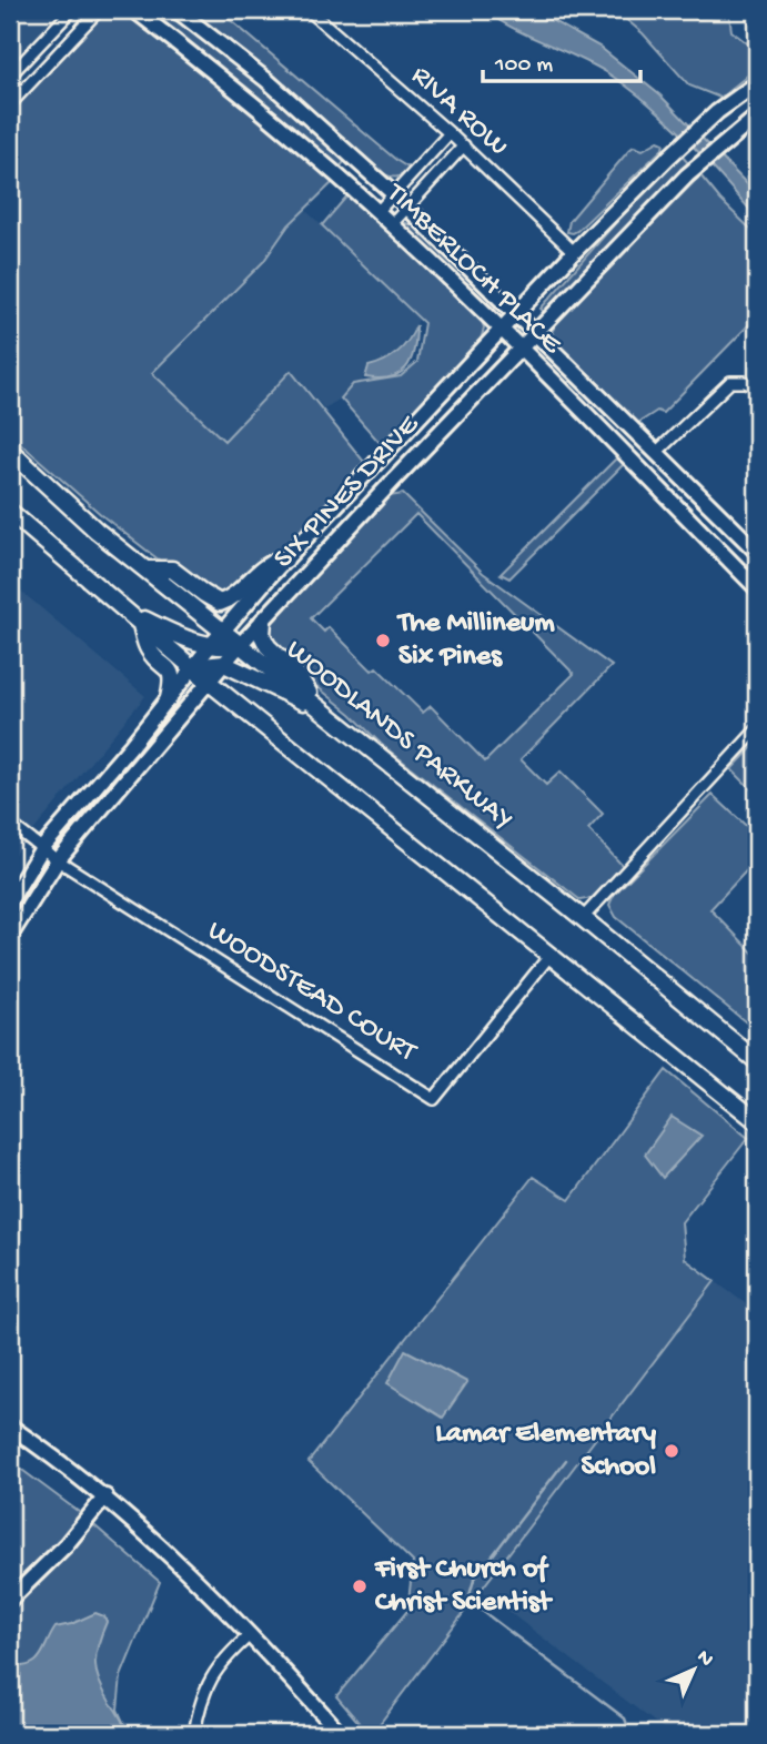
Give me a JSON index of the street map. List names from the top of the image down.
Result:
{
  "streets": {
    "main road": ["WOODLANDS PARKWAY"],
    "street": [
      "RIVA ROW",
      "TIMBERLOCH PLACE",
      "SIX PINES DRIVE",
      "WOODSTEAD COURT"
    ]
  },
  "crossings": [
    ["RIVA ROW", "SIX PINES DRIVE"],
    ["TIMBERLOCH PLACE", "SIX PINES DRIVE"],
    ["SIX PINES DRIVE", "WOODLANDS PARKWAY"],
    ["SIX PINES DRIVE", "WOODSTEAD COURT"]
  ],
  "places": ["The Millineum Six Pines", "Lamar Elementary School", "First Church of Christ Scientist"],
  "scale_bar": "100 m",
  "north": "top right"
}
